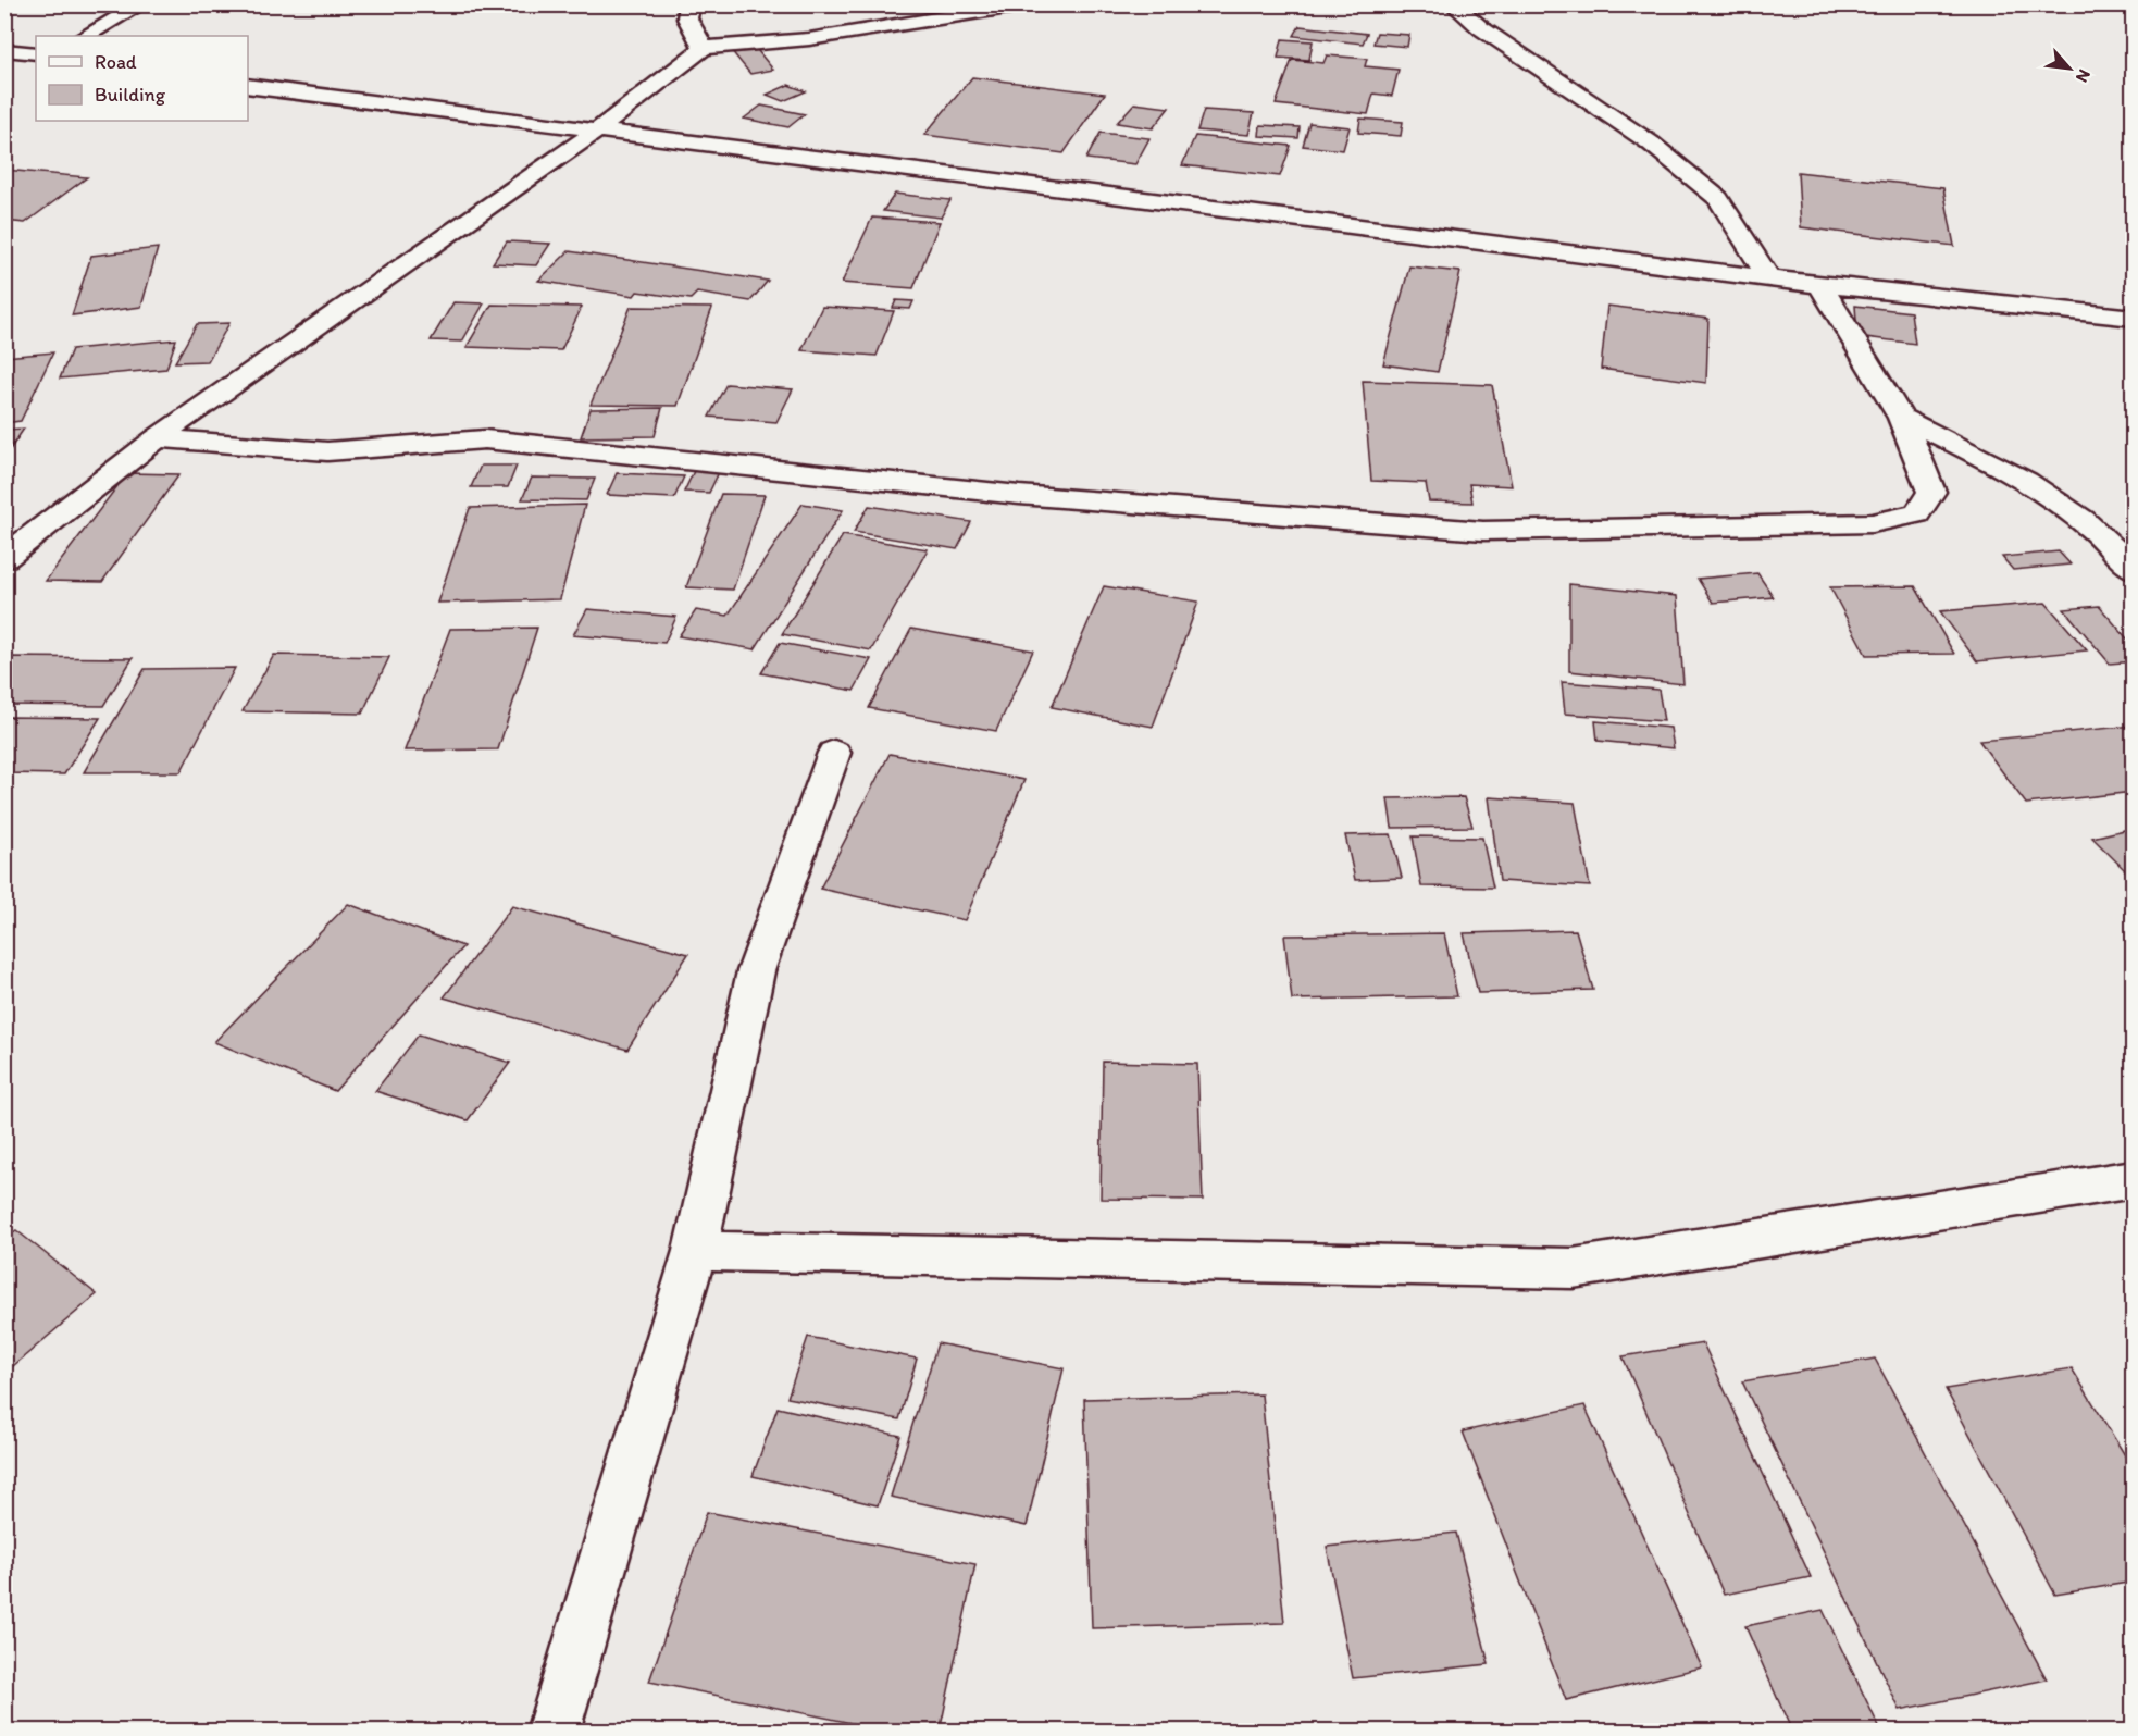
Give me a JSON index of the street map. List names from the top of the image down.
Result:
{
  "legend": ["Road", "Building"],
  "north": "bottom right"
}
